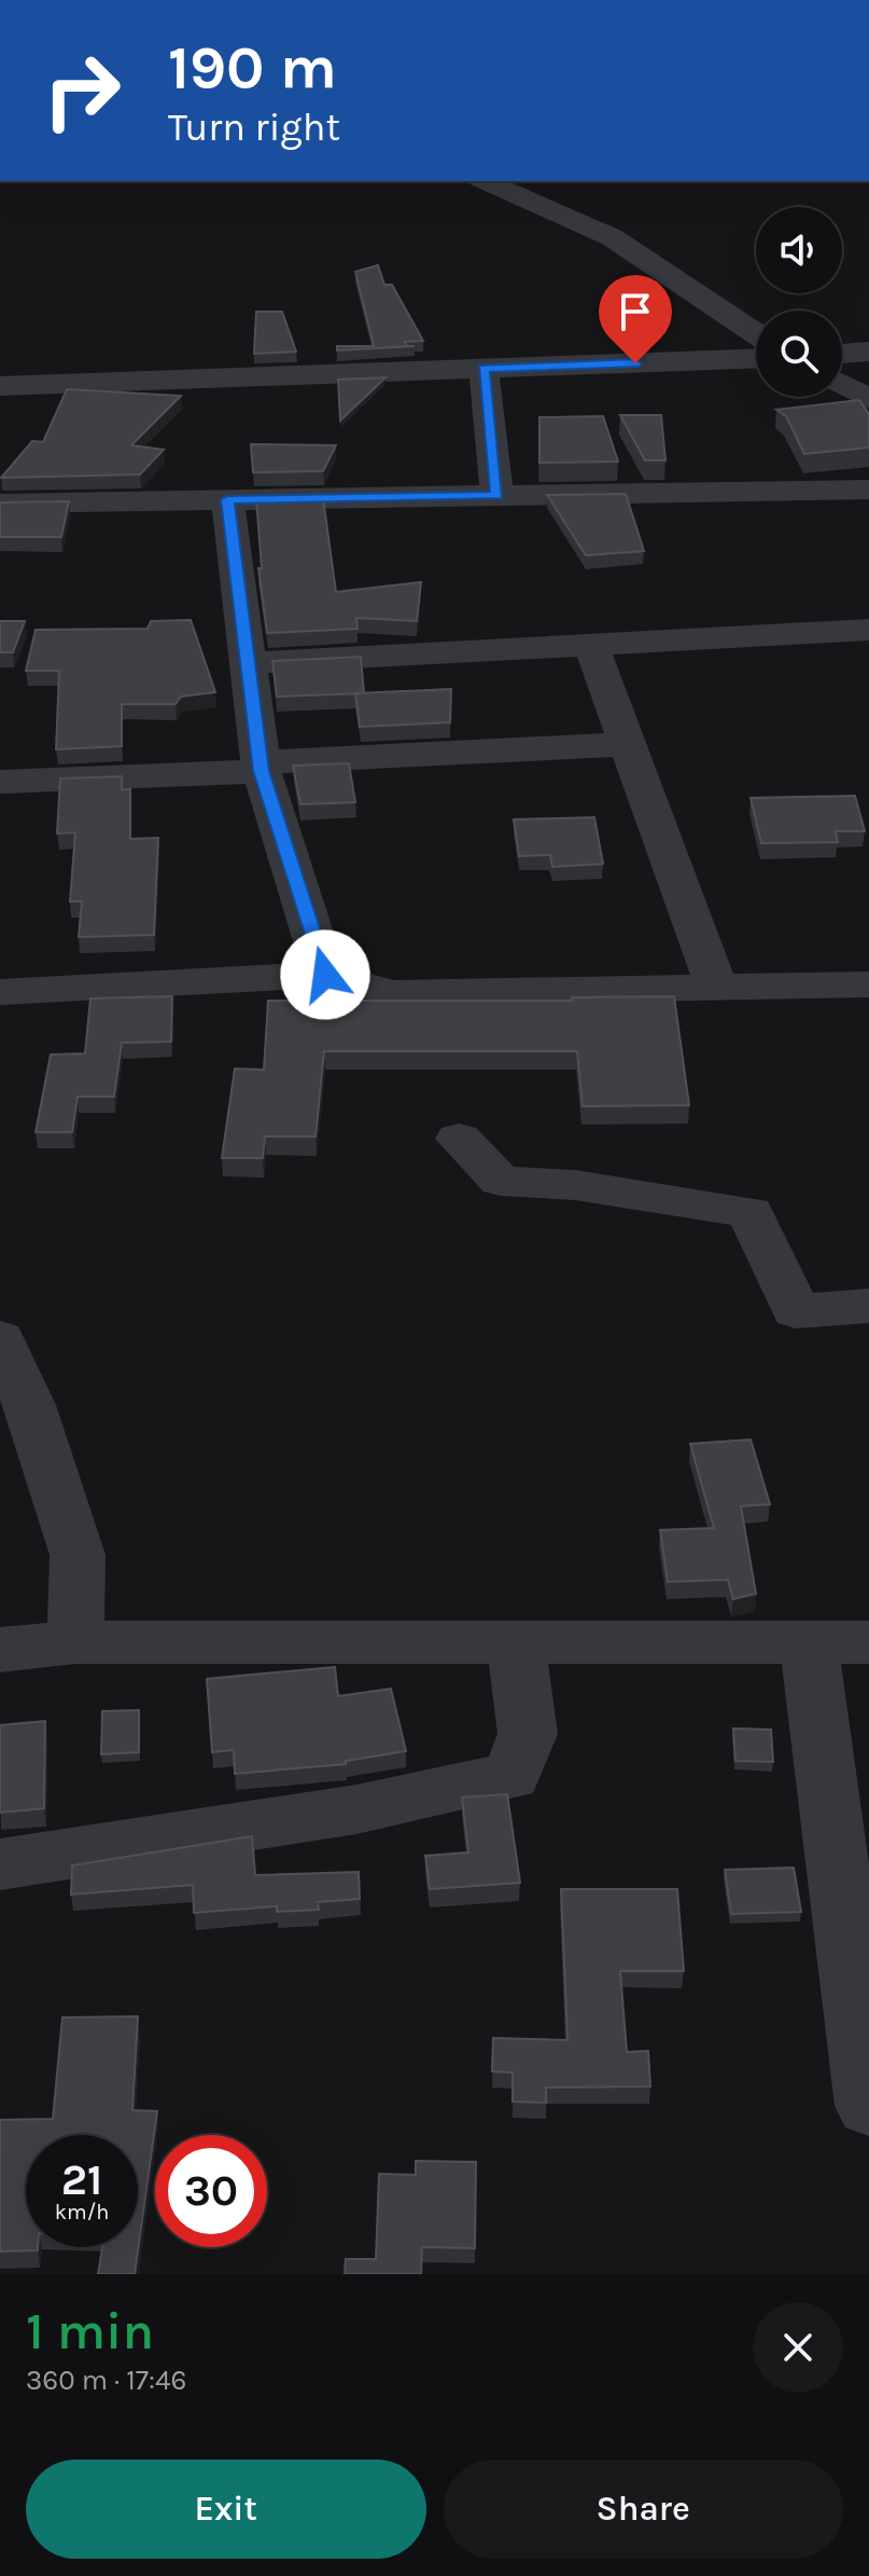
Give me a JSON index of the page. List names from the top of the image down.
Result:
{
  "page": {
    "turn": ["190 m", "Turn right"],
    "speed": "21 km/h",
    "limit": "30",
    "heading": ["1 min", "360 m · 17:46"],
    "buttons": ["Exit", "Share"]
  }
}
